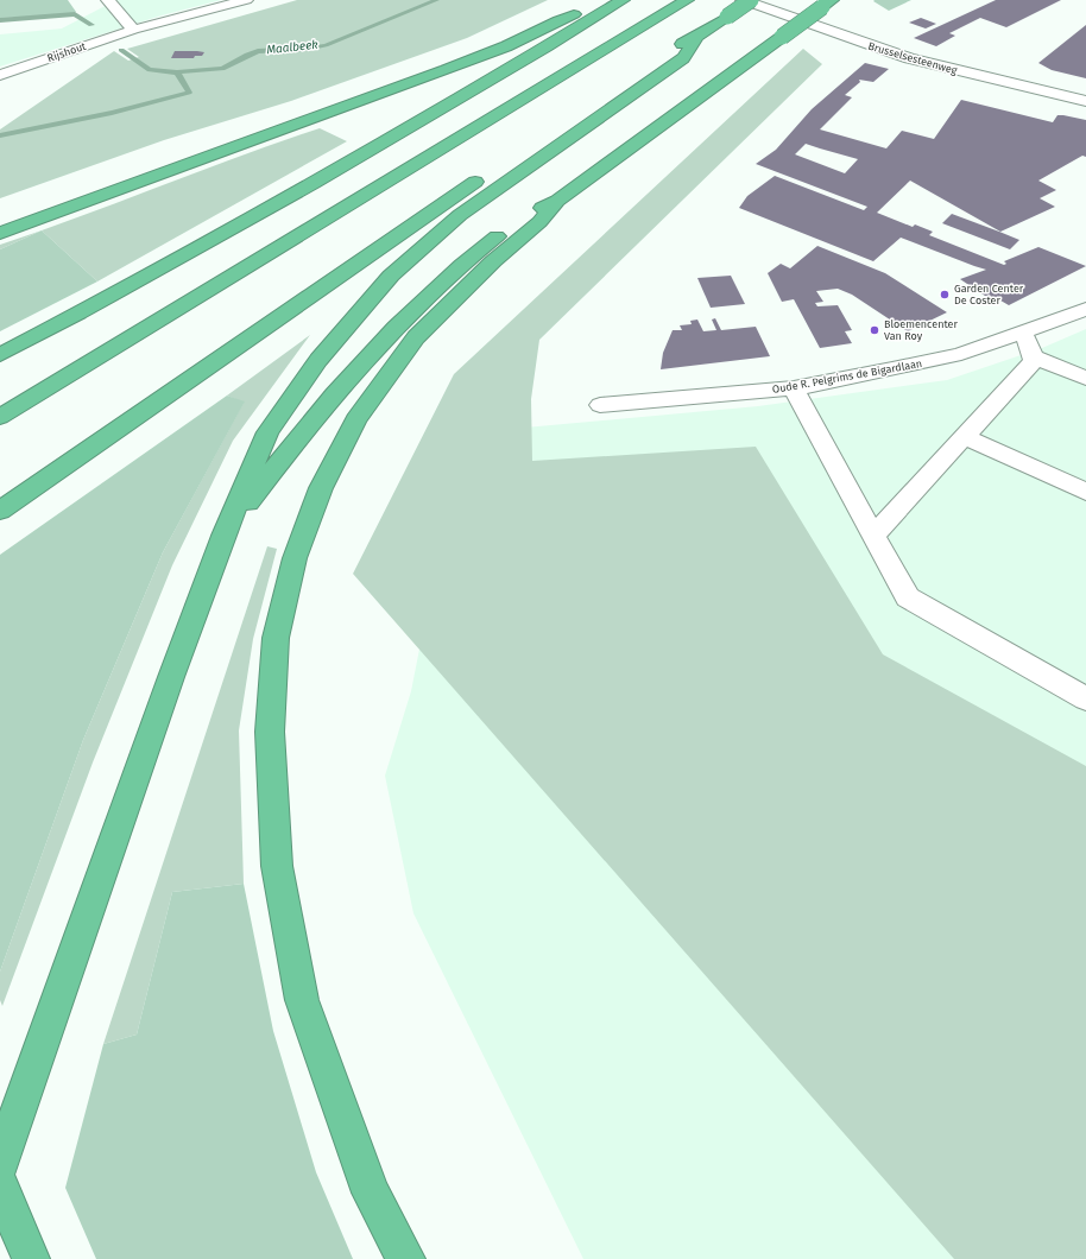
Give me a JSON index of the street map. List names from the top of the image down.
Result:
{
  "streets": {
    "street": ["Rijshout", "Brusselsesteenweg", "Oude R. Pelgrims de Bigardlaan"]
  },
  "water": ["Maalbeek"],
  "places": ["Garden Center De Coster", "Bloemencenter Van Roy"]
}
